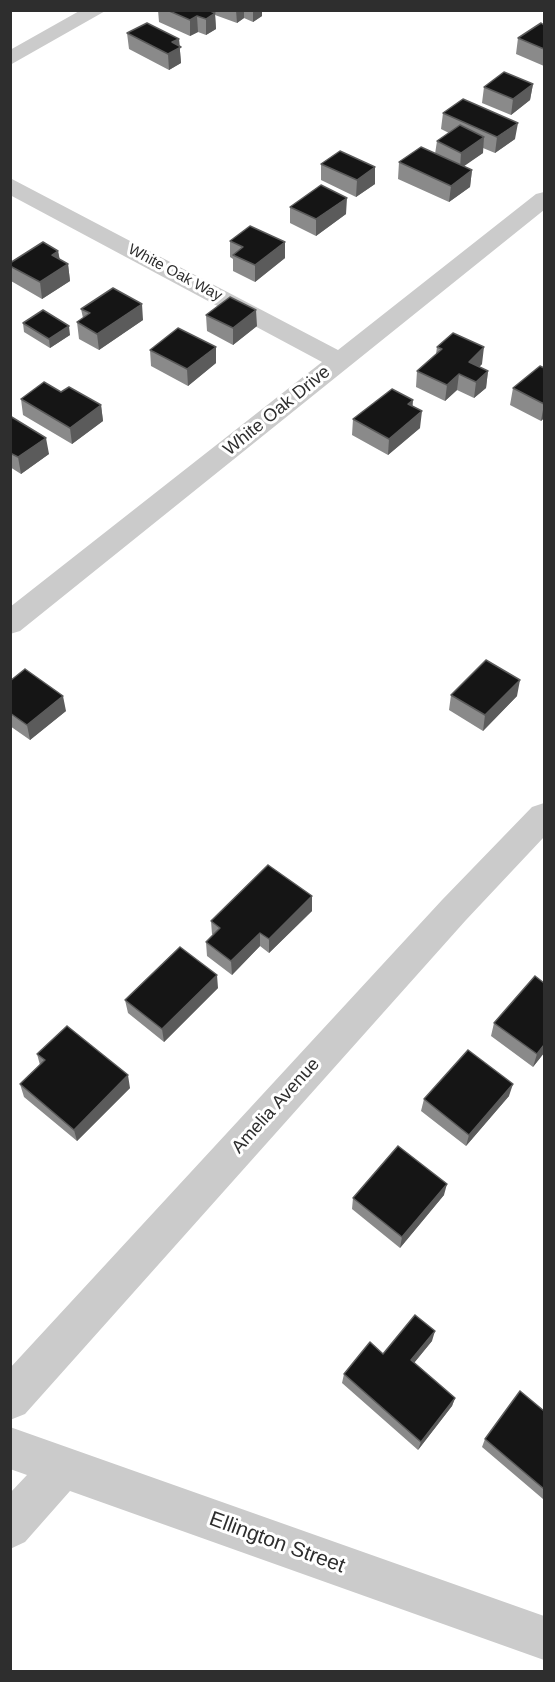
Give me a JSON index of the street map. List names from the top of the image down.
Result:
{
  "streets": {
    "street": [
      "White Oak Way",
      "White Oak Drive",
      "Amelia Avenue",
      "Ellington Street"
    ]
  },
  "crossings": [
    ["White Oak Way", "White Oak Drive"]
  ]
}
